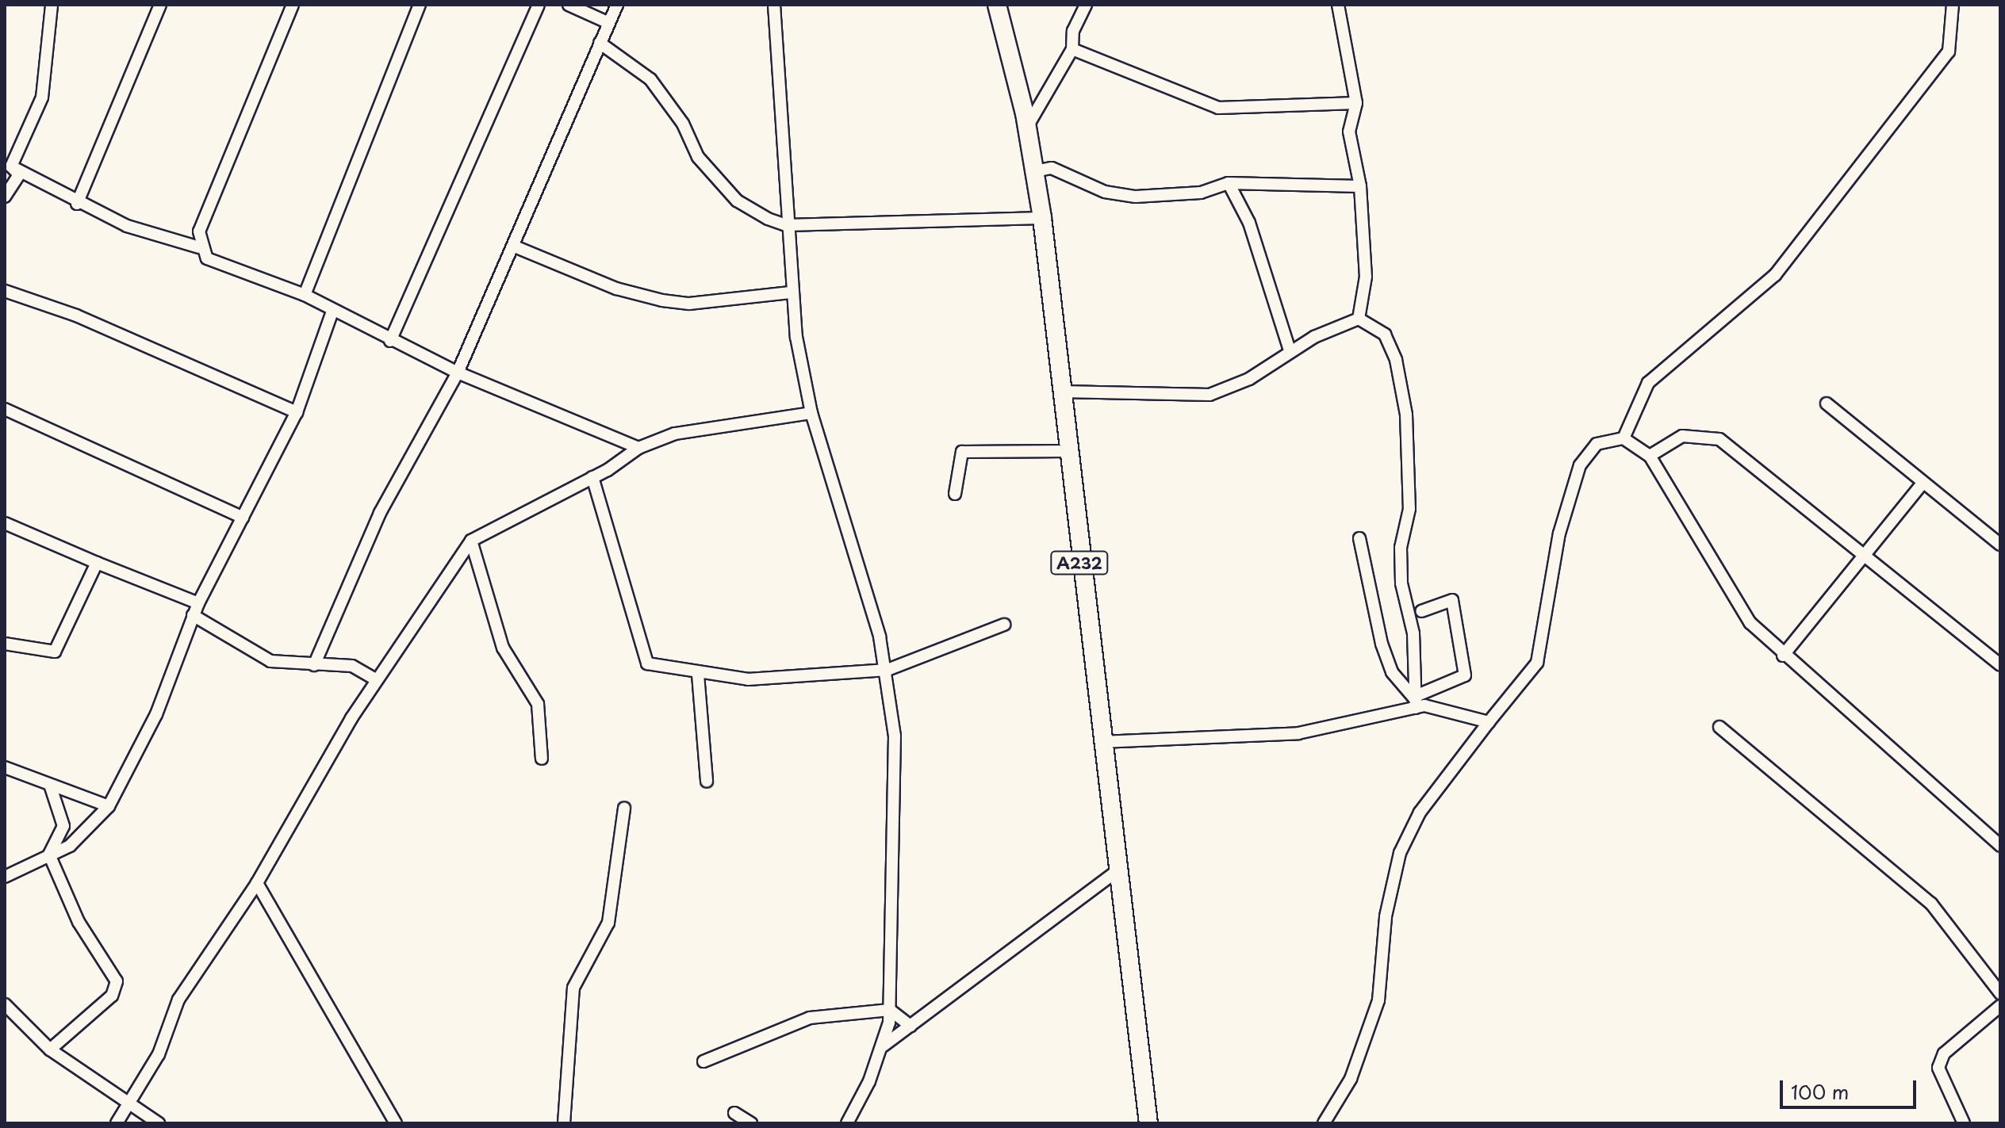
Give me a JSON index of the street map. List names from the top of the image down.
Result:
{
  "streets": {
    "main road": ["A232"]
  },
  "scale_bar": "100 m"
}
